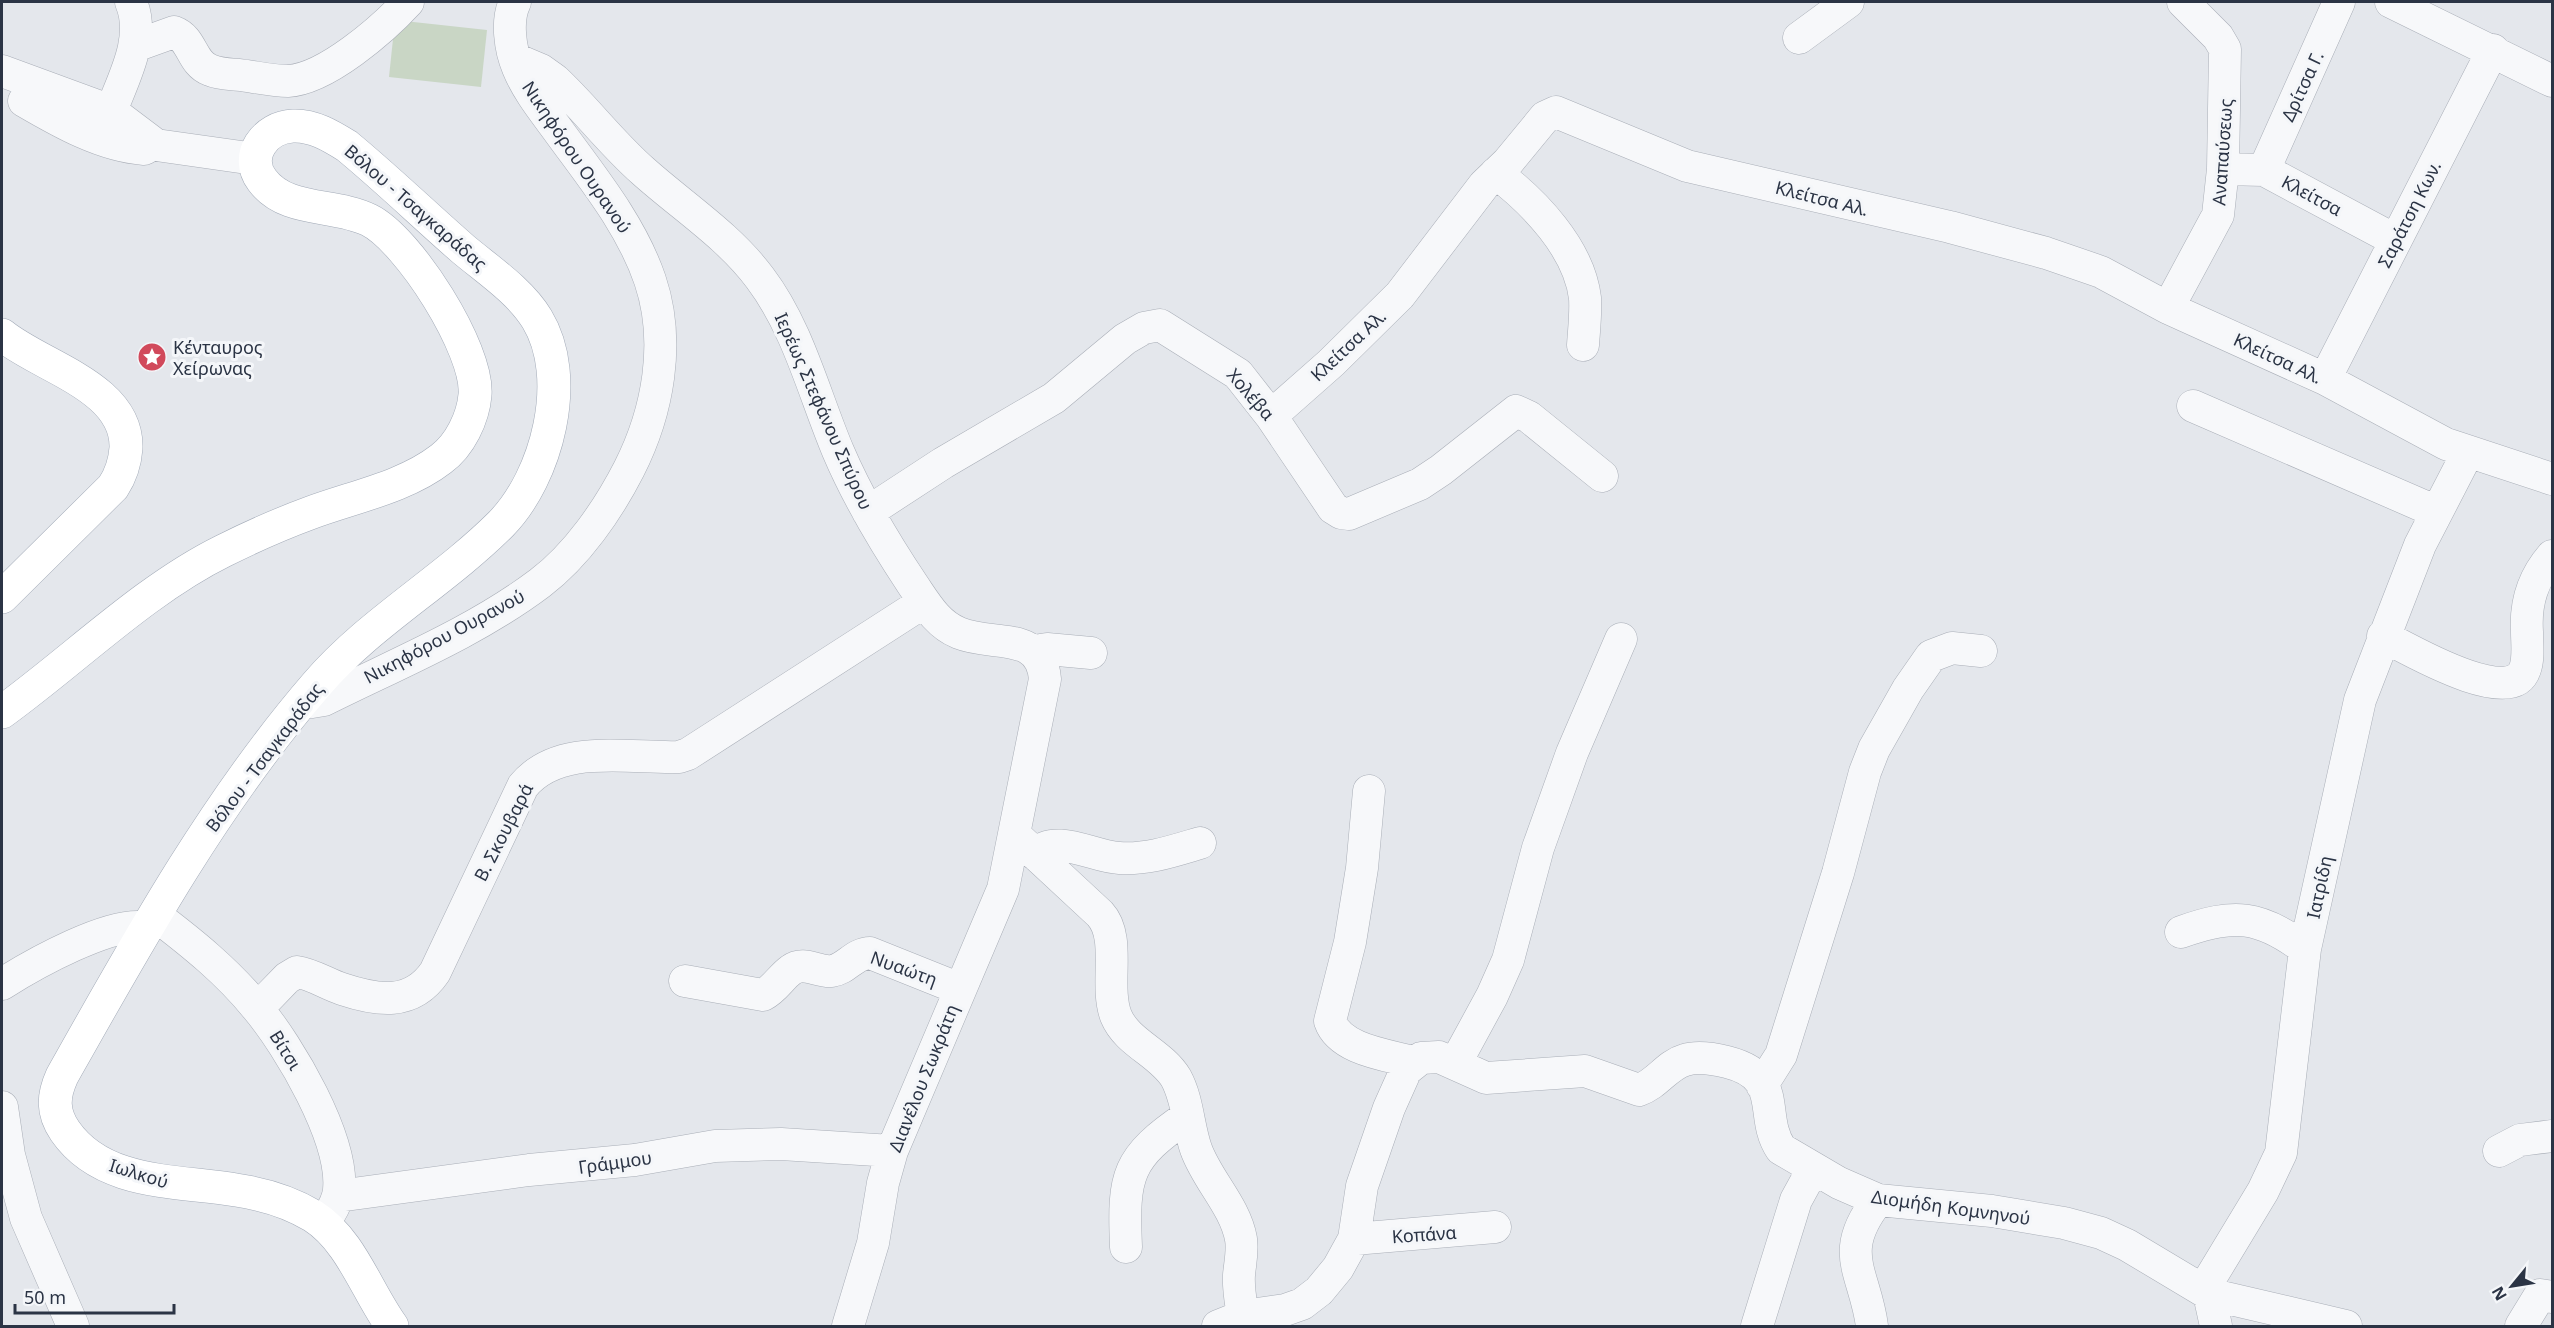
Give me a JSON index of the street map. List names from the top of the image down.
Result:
{
  "streets": {
    "main road": ["Βόλου - Τσαγκαράδας", "Ιωλκού"],
    "street": [
      "Δρίτσα Γ.",
      "Αναπαύσεως",
      "Νικηφόρου Ουρανού",
      "Κλείτσα",
      "Κλείτσα Αλ.",
      "Σαράτση Κων.",
      "Χολέβα",
      "Ιερέως Στεφάνου Σπύρου",
      "Β. Σκουβαρά",
      "Ιατρίδη",
      "Νυαώτη",
      "Βίτσι",
      "Διανέλου Σωκράτη",
      "Γράμμου",
      "Διομήδη Κομνηνού",
      "Κοπάνα"
    ]
  },
  "crossings": [
    ["Δρίτσα Γ.", "Κλείτσα"],
    ["Αναπαύσεως", "Κλείτσα"],
    ["Αναπαύσεως", "Κλείτσα Αλ."],
    ["Νικηφόρου Ουρανού", "Βόλου - Τσαγκαράδας"],
    ["Νικηφόρου Ουρανού", "Ιερέως Στεφάνου Σπύρου"],
    ["Κλείτσα", "Σαράτση Κων."],
    ["Κλείτσα Αλ.", "Σαράτση Κων."],
    ["Κλείτσα Αλ.", "Χολέβα"],
    ["Κλείτσα Αλ.", "Ιατρίδη"],
    ["Βόλου - Τσαγκαράδας", "Βίτσι"],
    ["Βόλου - Τσαγκαράδας", "Ιωλκού"],
    ["Χολέβα", "Ιερέως Στεφάνου Σπύρου"],
    ["Ιερέως Στεφάνου Σπύρου", "Β. Σκουβαρά"],
    ["Β. Σκουβαρά", "Βίτσι"],
    ["Ιατρίδη", "Διομήδη Κομνηνού"],
    ["Νυαώτη", "Διανέλου Σωκράτη"],
    ["Βίτσι", "Γράμμου"],
    ["Βίτσι", "Ιωλκού"],
    ["Διανέλου Σωκράτη", "Γράμμου"],
    ["Γράμμου", "Ιωλκού"]
  ],
  "places": {
    "place": ["Κένταυρος Χείρωνας"]
  },
  "scale_bar": "50 m",
  "north": "bottom left"
}
